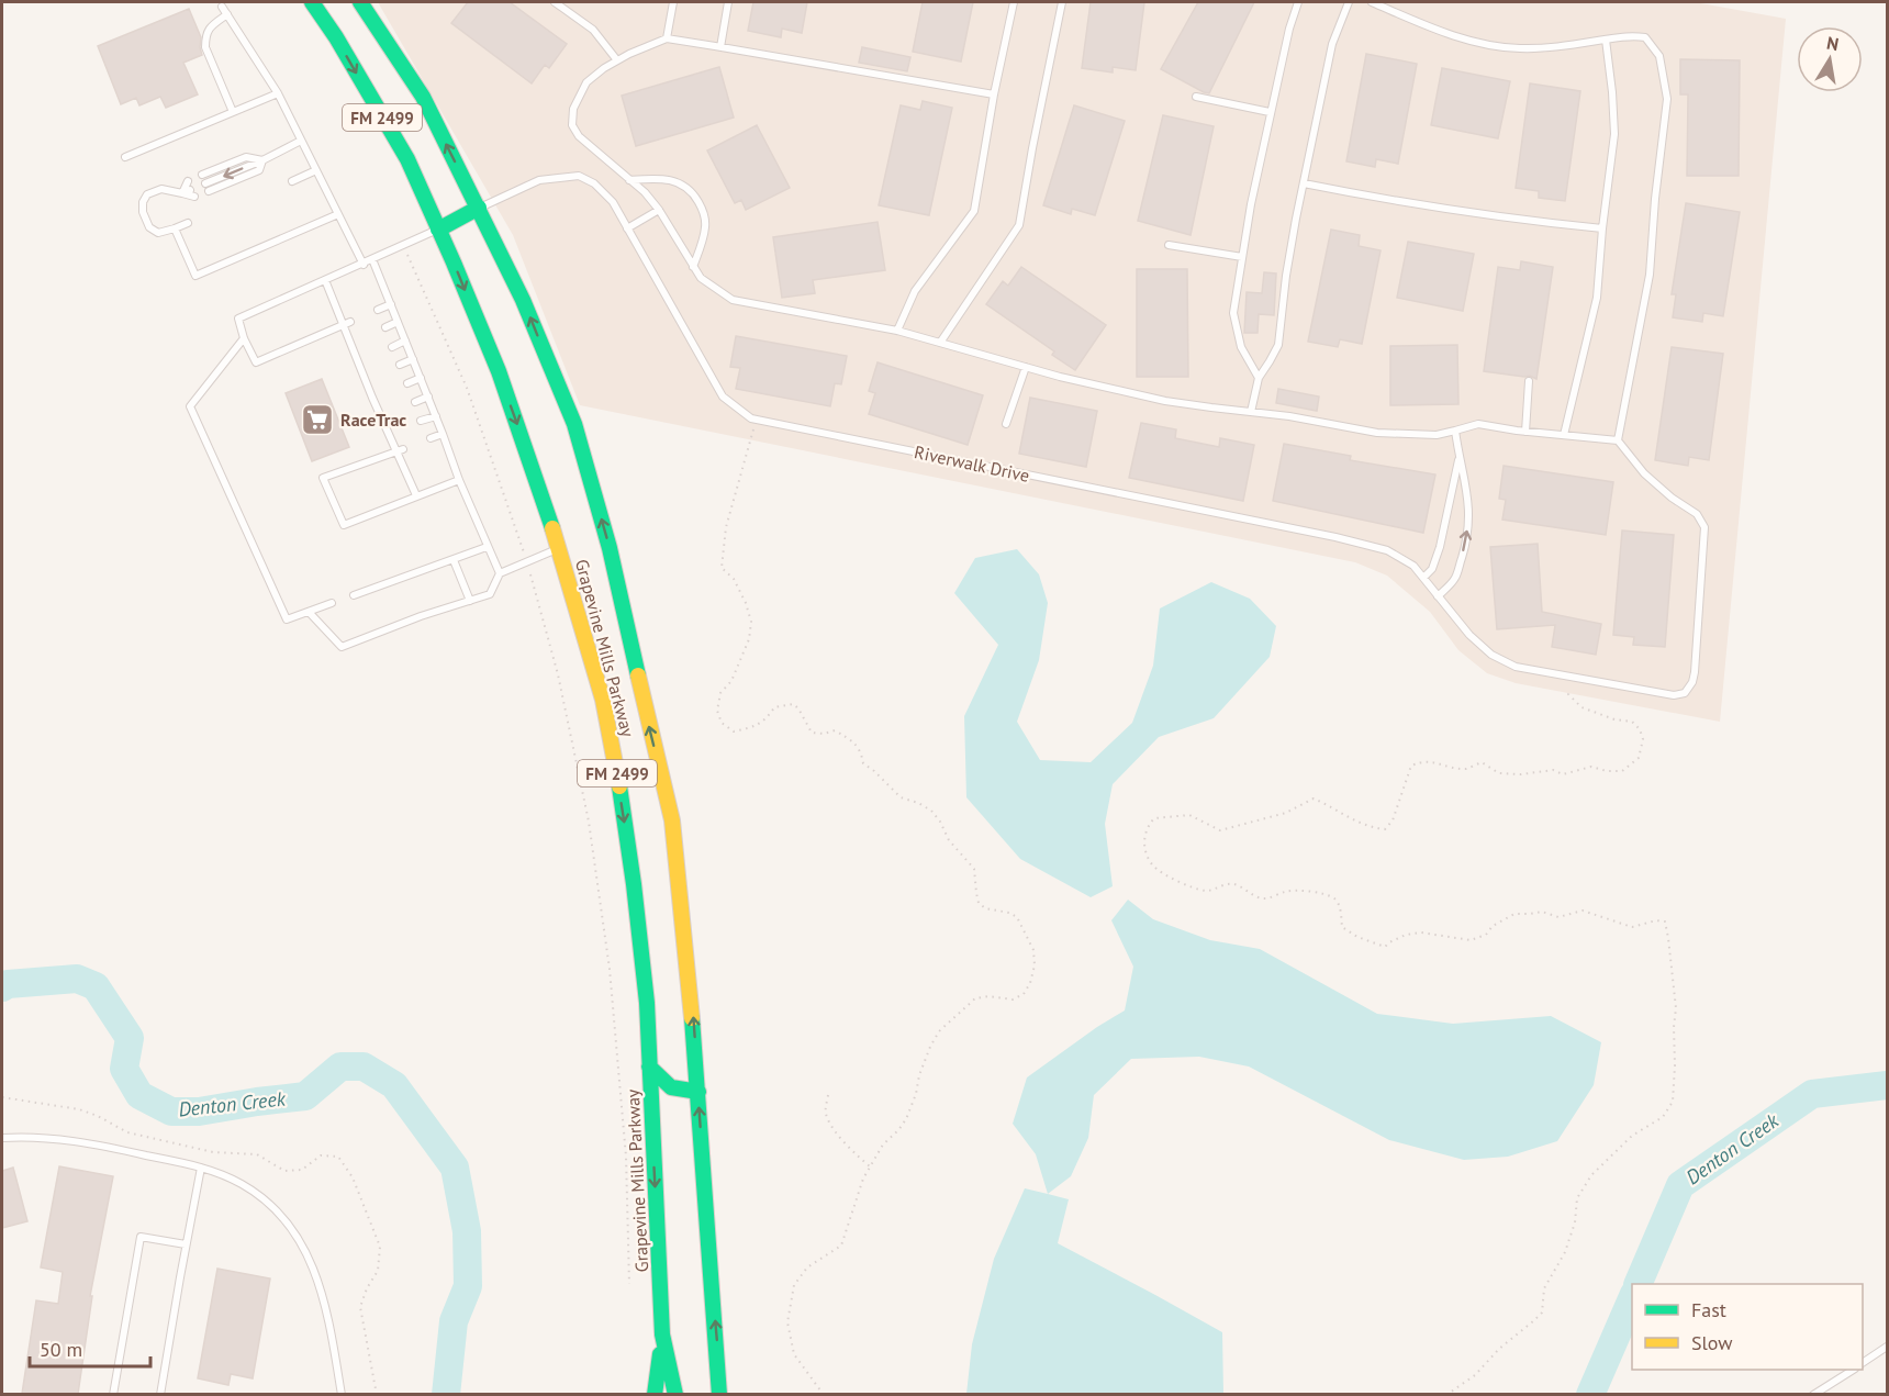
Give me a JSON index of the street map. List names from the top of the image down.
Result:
{
  "streets": {
    "main road": ["FM 2499", "Grapevine Mills Parkway"],
    "lane": ["Riverwalk Drive"]
  },
  "crossings": [
    ["Riverwalk Drive", "Grapevine Mills Parkway"]
  ],
  "water": ["Denton Creek"],
  "places": {
    "supermarket": ["RaceTrac"]
  },
  "legend": ["Fast", "Slow"],
  "scale_bar": "50 m",
  "north": "top"
}
